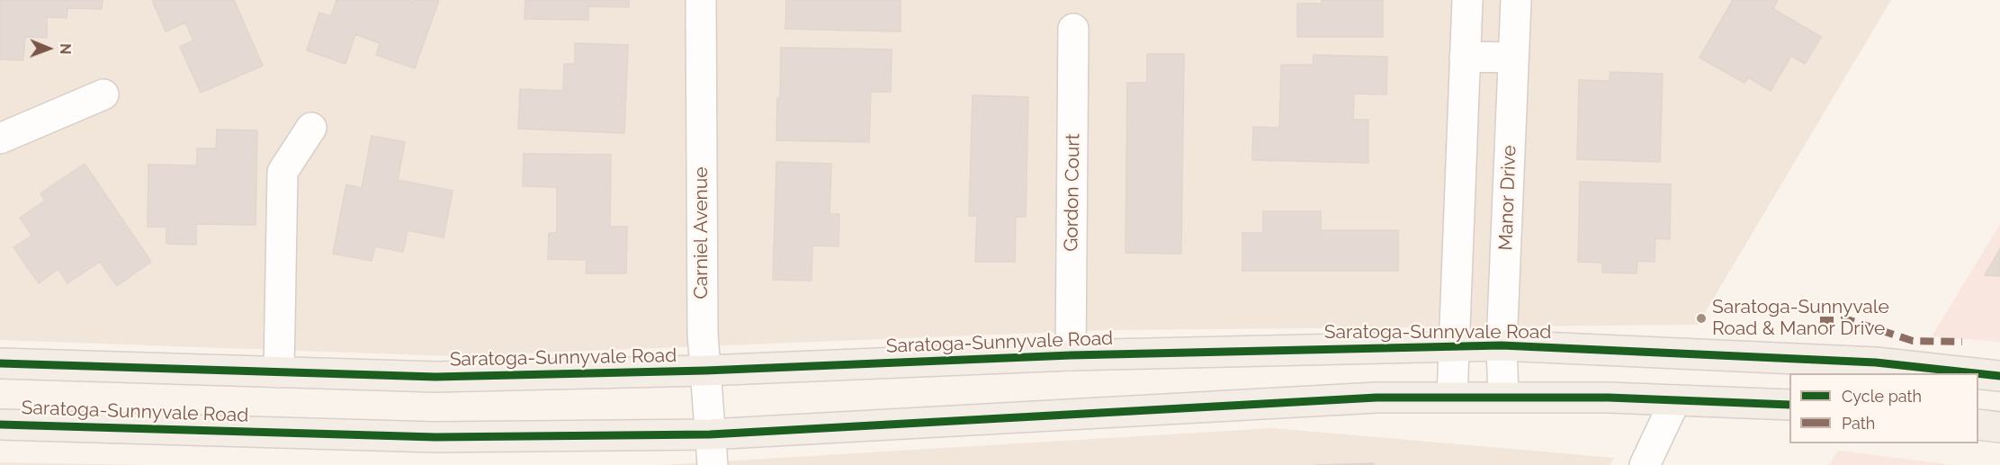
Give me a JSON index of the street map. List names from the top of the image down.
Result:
{
  "streets": {
    "main road": ["Saratoga-Sunnyvale Road"],
    "street": ["Gordon Court", "Manor Drive", "Carniel Avenue"]
  },
  "crossings": [
    ["Gordon Court", "Saratoga-Sunnyvale Road"],
    ["Manor Drive", "Saratoga-Sunnyvale Road"],
    ["Carniel Avenue", "Saratoga-Sunnyvale Road"]
  ],
  "places": ["Saratoga-Sunnyvale Road & Manor Drive"],
  "legend": ["Cycle path", "Path"],
  "north": "right"
}
